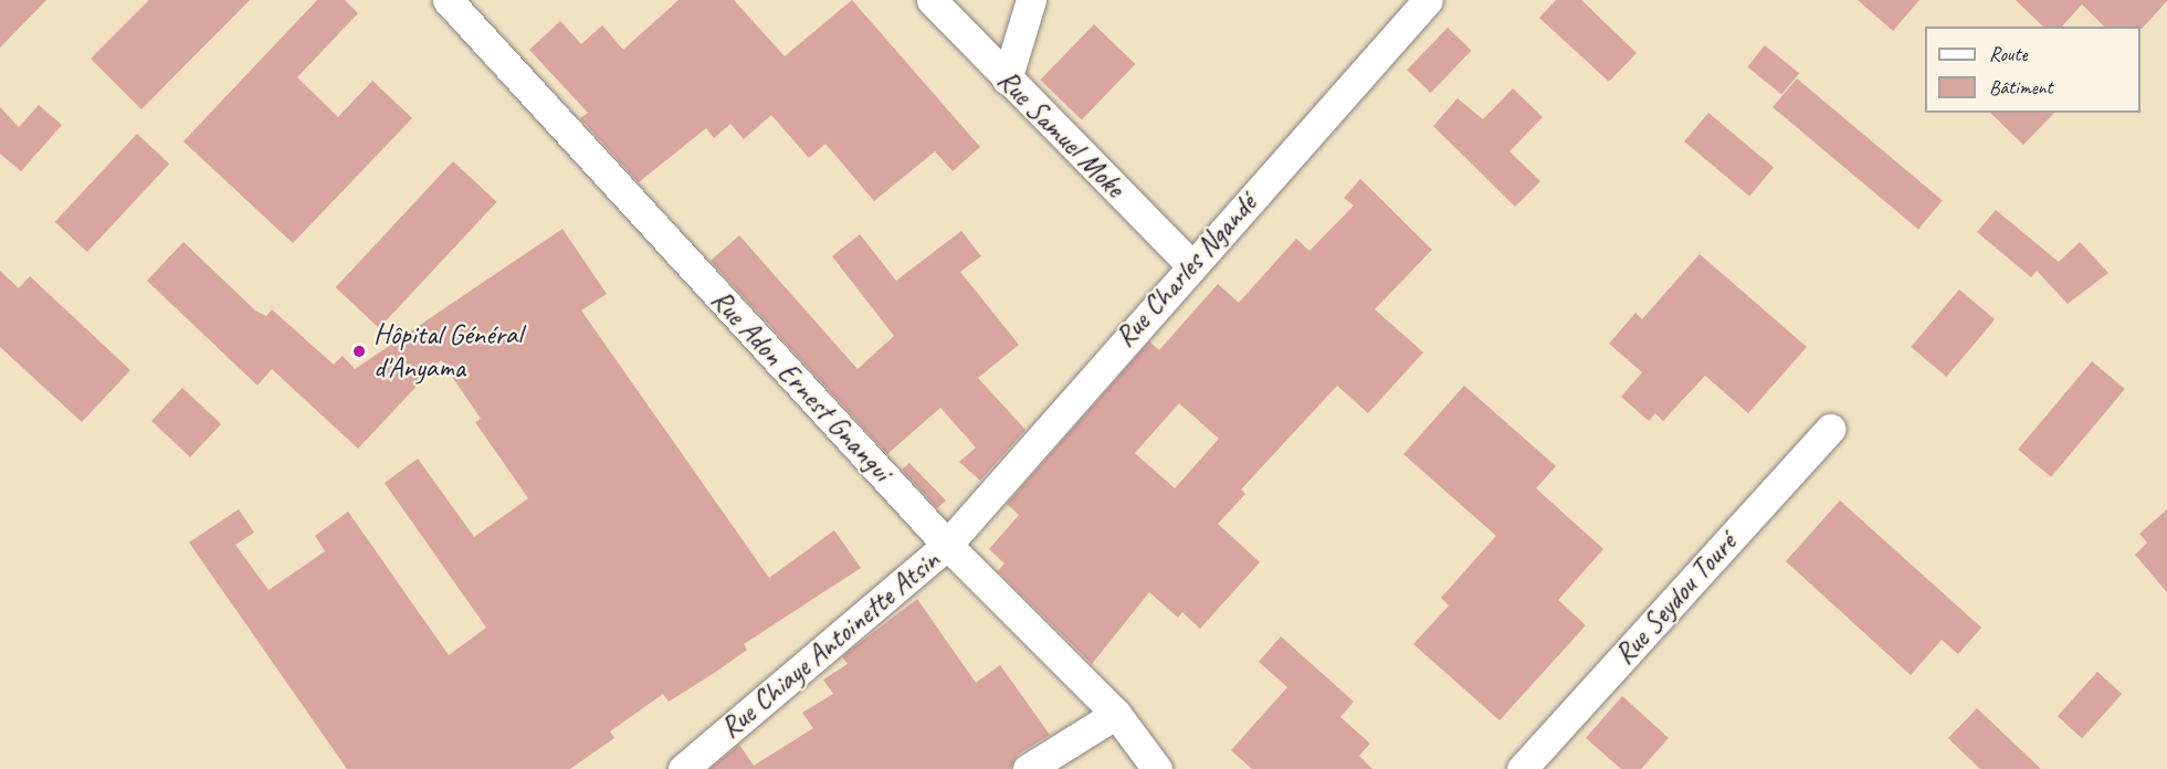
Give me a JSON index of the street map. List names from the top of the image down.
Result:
{
  "streets": {
    "street": [
      "Rue Samuel Moke",
      "Rue Charles Ngandé",
      "Rue Adon Ernest Gnangui",
      "Rue Seydou Touré",
      "Rue Chiaye Antoinette Atsin"
    ]
  },
  "crossings": [
    ["Rue Samuel Moke", "Rue Charles Ngandé"],
    ["Rue Charles Ngandé", "Rue Adon Ernest Gnangui"],
    ["Rue Charles Ngandé", "Rue Chiaye Antoinette Atsin"],
    ["Rue Adon Ernest Gnangui", "Rue Chiaye Antoinette Atsin"]
  ],
  "places": ["Hôpital Général d'Anyama"],
  "legend": ["Route", "Bâtiment"]
}
